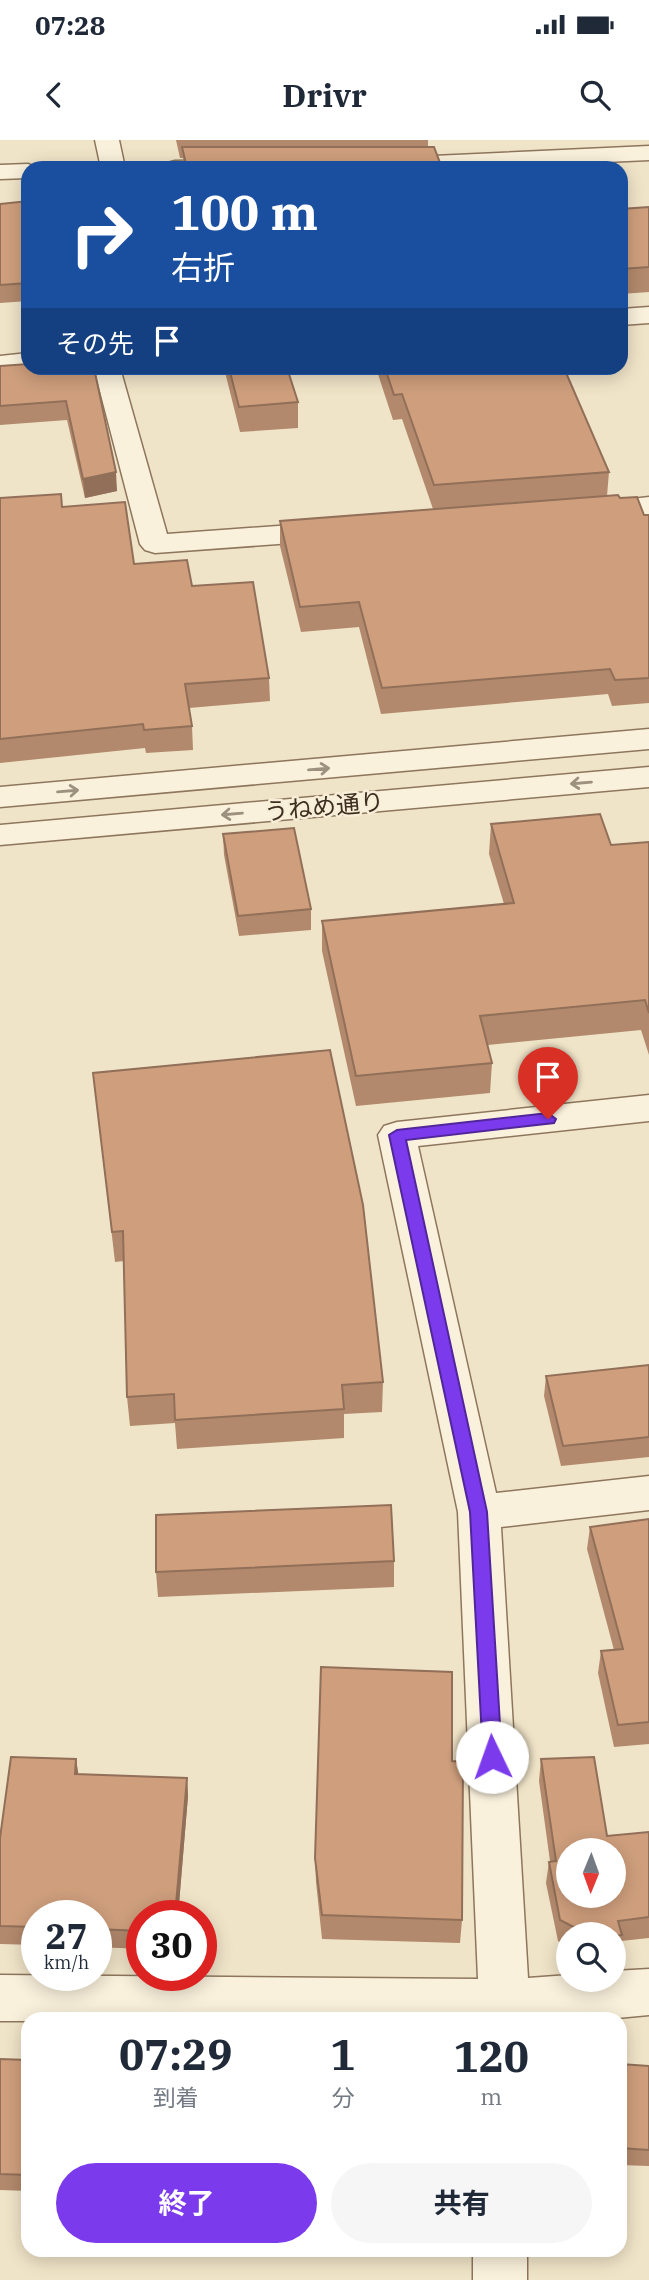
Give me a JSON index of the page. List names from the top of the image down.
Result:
{
  "streets": {
    "street": ["うねめ通り"]
  },
  "north": "bottom",
  "page": {
    "status": "07:28",
    "header": "Drivr",
    "turn": ["100 m", "右折"],
    "then": "その先",
    "speed": "27 km/h",
    "limit": "30",
    "eta": [
      "07:29",
      "到着",
      "1",
      "分",
      "120",
      "m"
    ],
    "buttons": ["終了", "共有"]
  }
}
